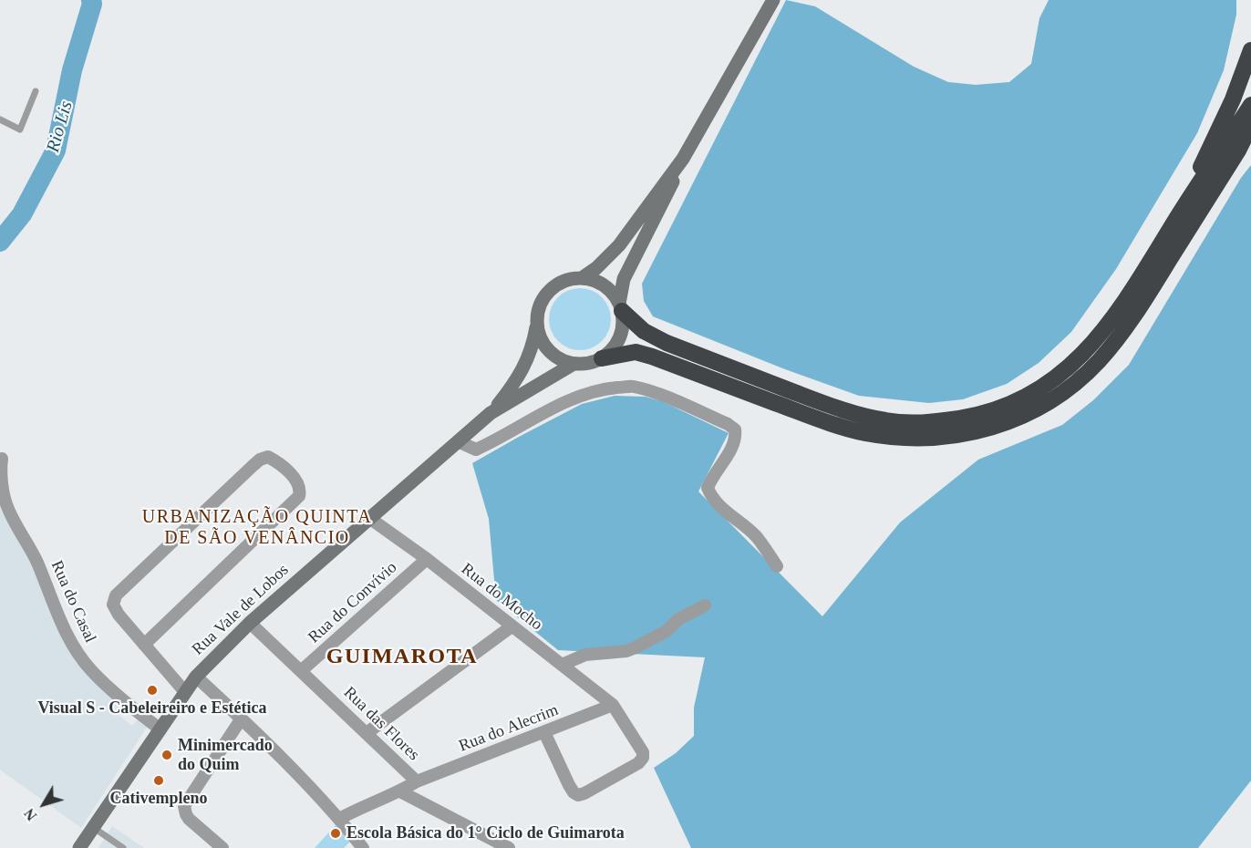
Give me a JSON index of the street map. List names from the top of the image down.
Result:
{
  "streets": {
    "main road": ["Rua Vale de Lobos"],
    "street": [
      "Rua do Mocho",
      "Rua do Casal",
      "Rua do Convívio",
      "Rua das Flores",
      "Rua do Alecrim"
    ]
  },
  "crossings": [
    ["Rua do Mocho", "Rua do Convívio"],
    ["Rua do Mocho", "Rua Vale de Lobos"],
    ["Rua do Mocho", "Rua do Alecrim"],
    ["Rua do Casal", "Rua Vale de Lobos"],
    ["Rua do Convívio", "Rua das Flores"],
    ["Rua Vale de Lobos", "Rua das Flores"],
    ["Rua das Flores", "Rua do Alecrim"]
  ],
  "districts": ["URBANIZAÇÃO QUINTA DE SÃO VENÂNCIO", "GUIMAROTA"],
  "water": ["Rio Lis"],
  "places": [
    "Visual S - Cabeleireiro e Estética",
    "Minimercado do Quim",
    "Cativempleno",
    "Escola Básica do 1° Ciclo de Guimarota"
  ],
  "north": "bottom left"
}
